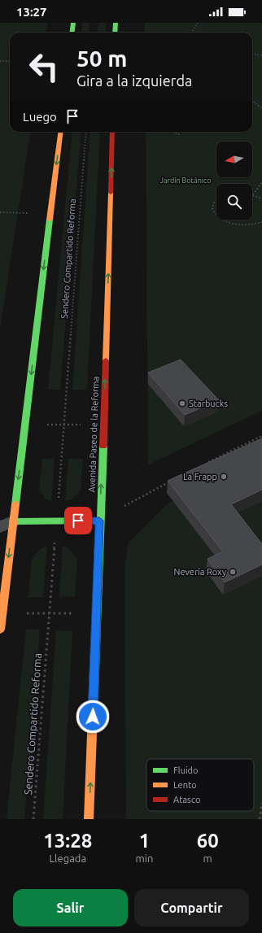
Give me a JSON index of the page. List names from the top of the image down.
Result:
{
  "streets": {
    "main road": ["Avenida Paseo de la Reforma"],
    "path": ["Sendero Compartido Reforma"]
  },
  "one_way": ["Avenida Paseo de la Reforma"],
  "parks": ["Jardín Botánico"],
  "places": ["Starbucks", "La Frapp", "Nevería Roxy"],
  "legend": ["Fluido", "Lento", "Atasco"],
  "north": "left",
  "page": {
    "status": "13:27",
    "turn": ["50 m", "Gira a la izquierda"],
    "then": "Luego",
    "eta": [
      "13:28",
      "Llegada",
      "1",
      "min",
      "60",
      "m"
    ],
    "buttons": ["Salir", "Compartir"]
  }
}
